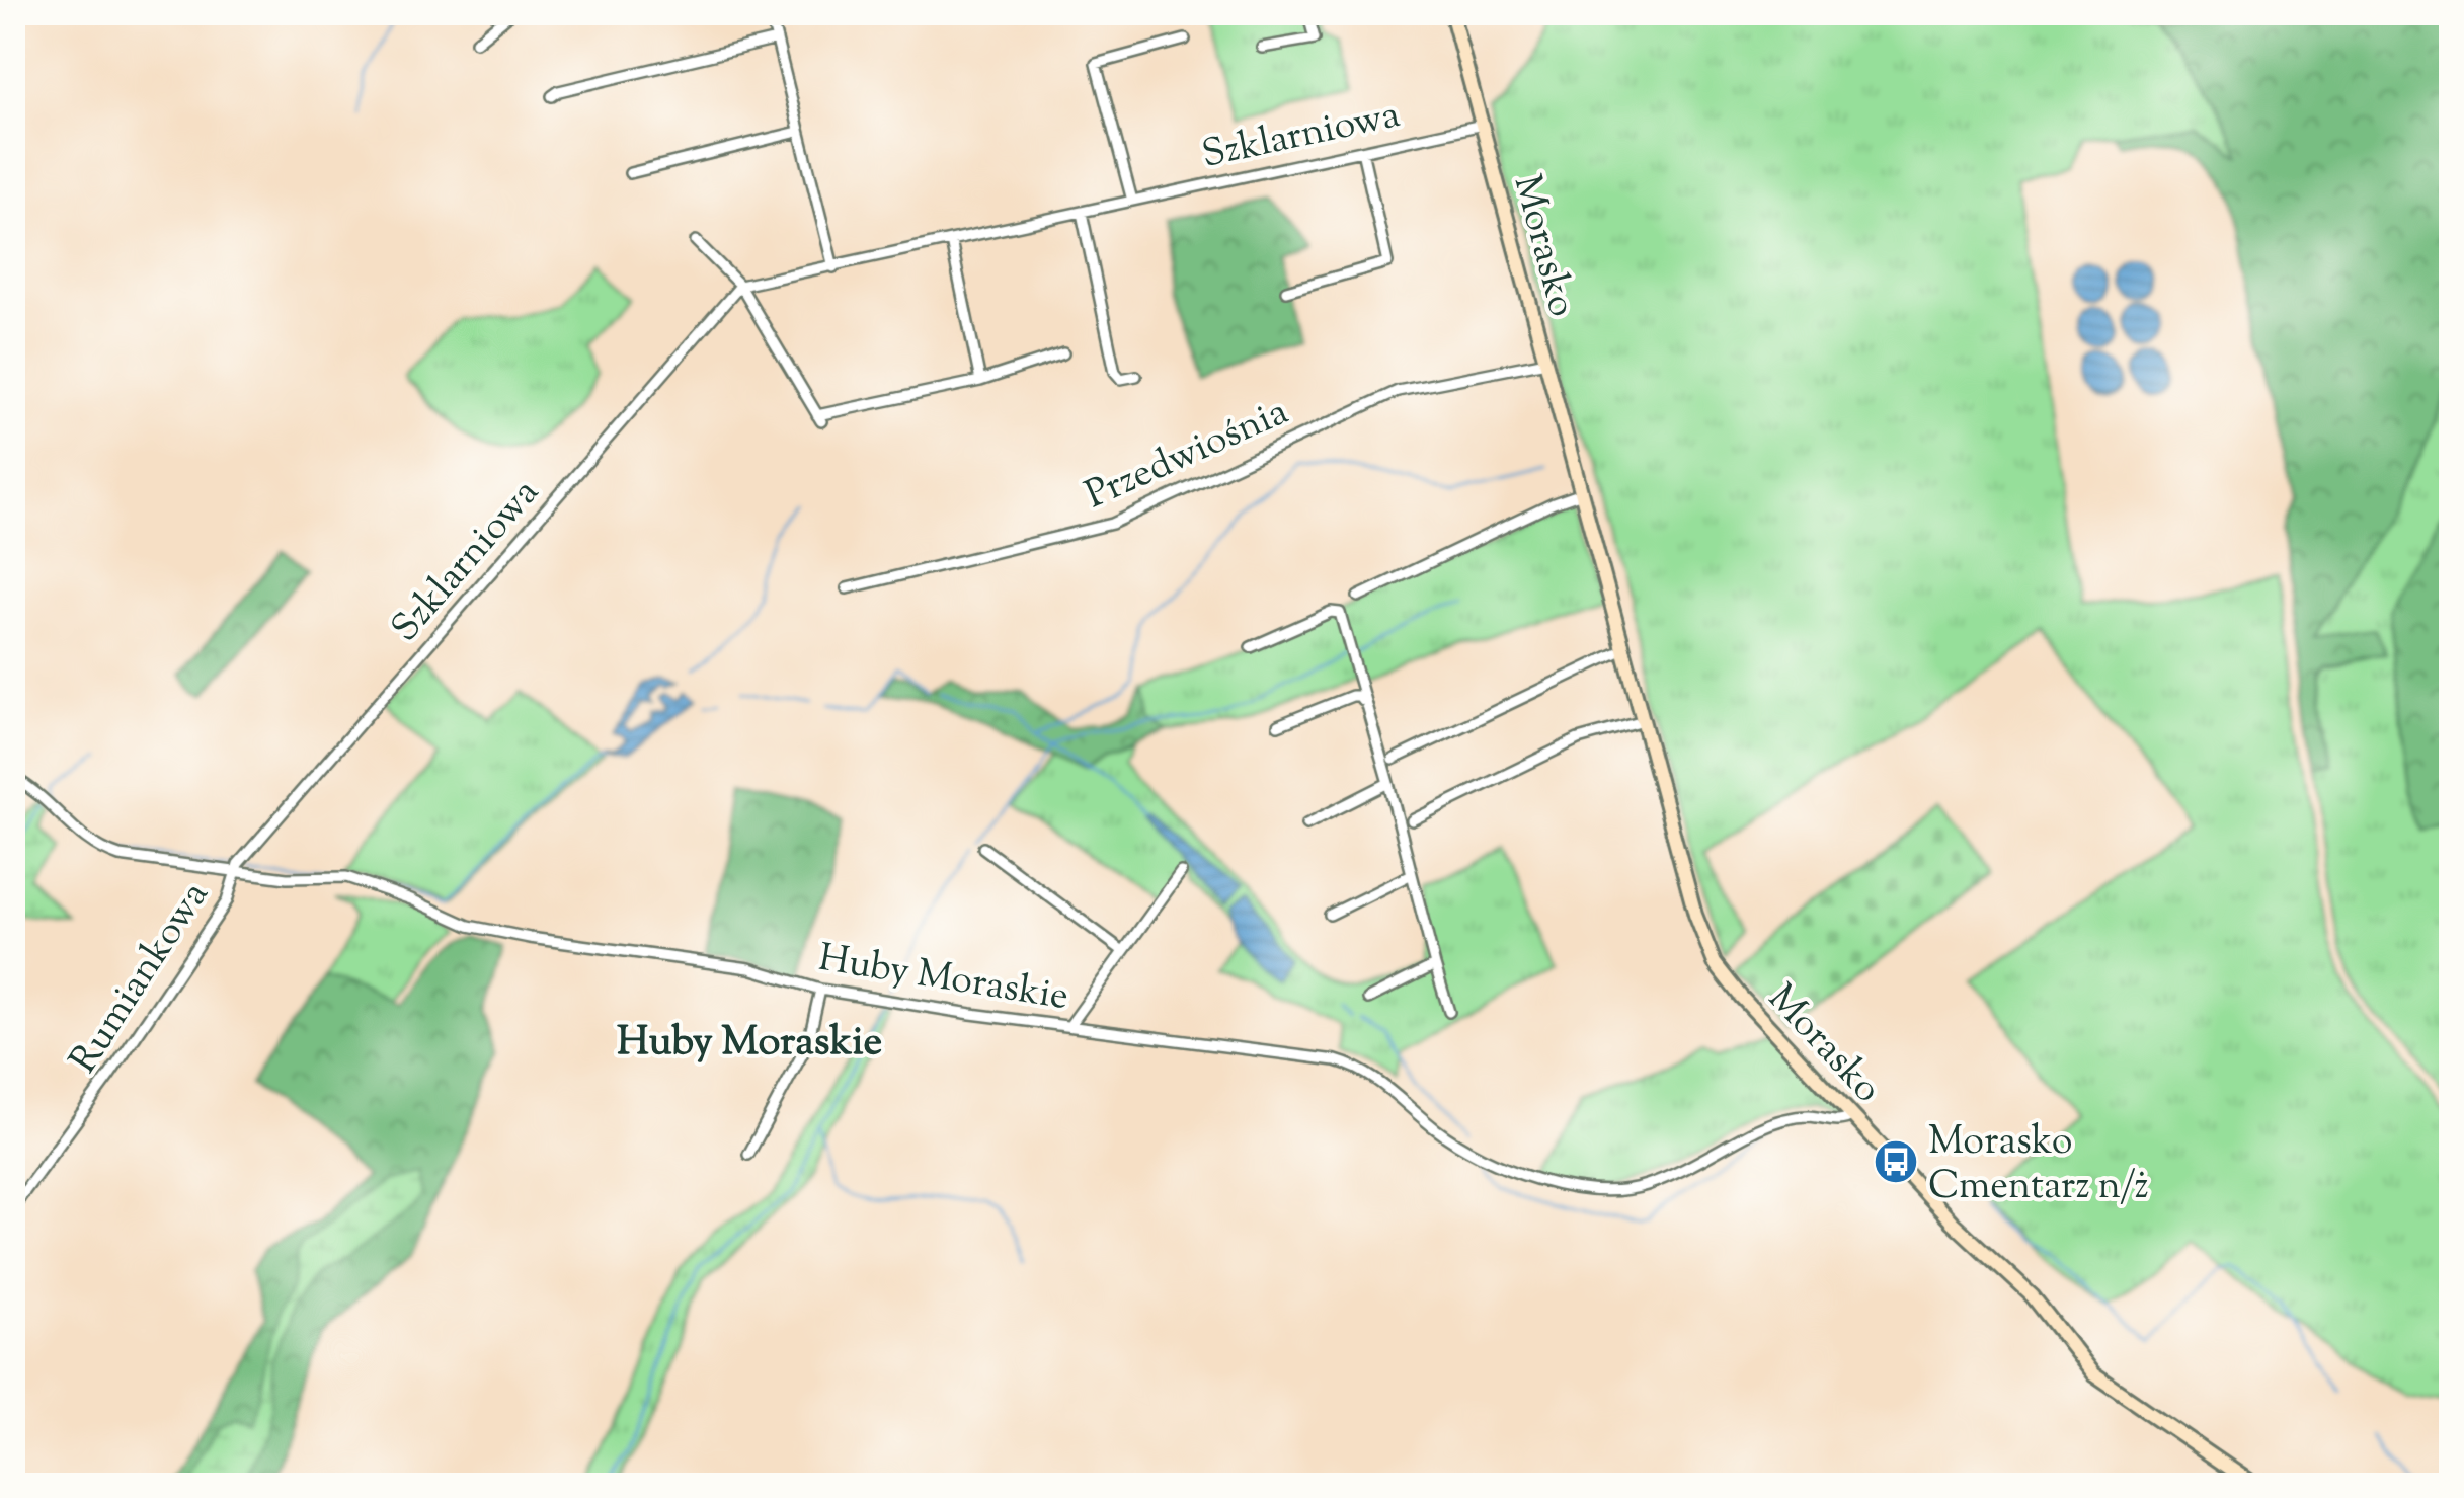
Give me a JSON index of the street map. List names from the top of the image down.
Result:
{
  "streets": {
    "street": [
      "Szklarniowa",
      "Morasko",
      "Przedwiośnia",
      "Huby Moraskie",
      "Rumiankowa"
    ]
  },
  "crossings": [
    ["Szklarniowa", "Morasko"],
    ["Szklarniowa", "Huby Moraskie"],
    ["Szklarniowa", "Rumiankowa"],
    ["Morasko", "Przedwiośnia"],
    ["Morasko", "Huby Moraskie"],
    ["Huby Moraskie", "Rumiankowa"]
  ],
  "districts": ["Huby Moraskie"],
  "places": {
    "bus stop": ["Morasko Cmentarz n/ż"]
  }
}
